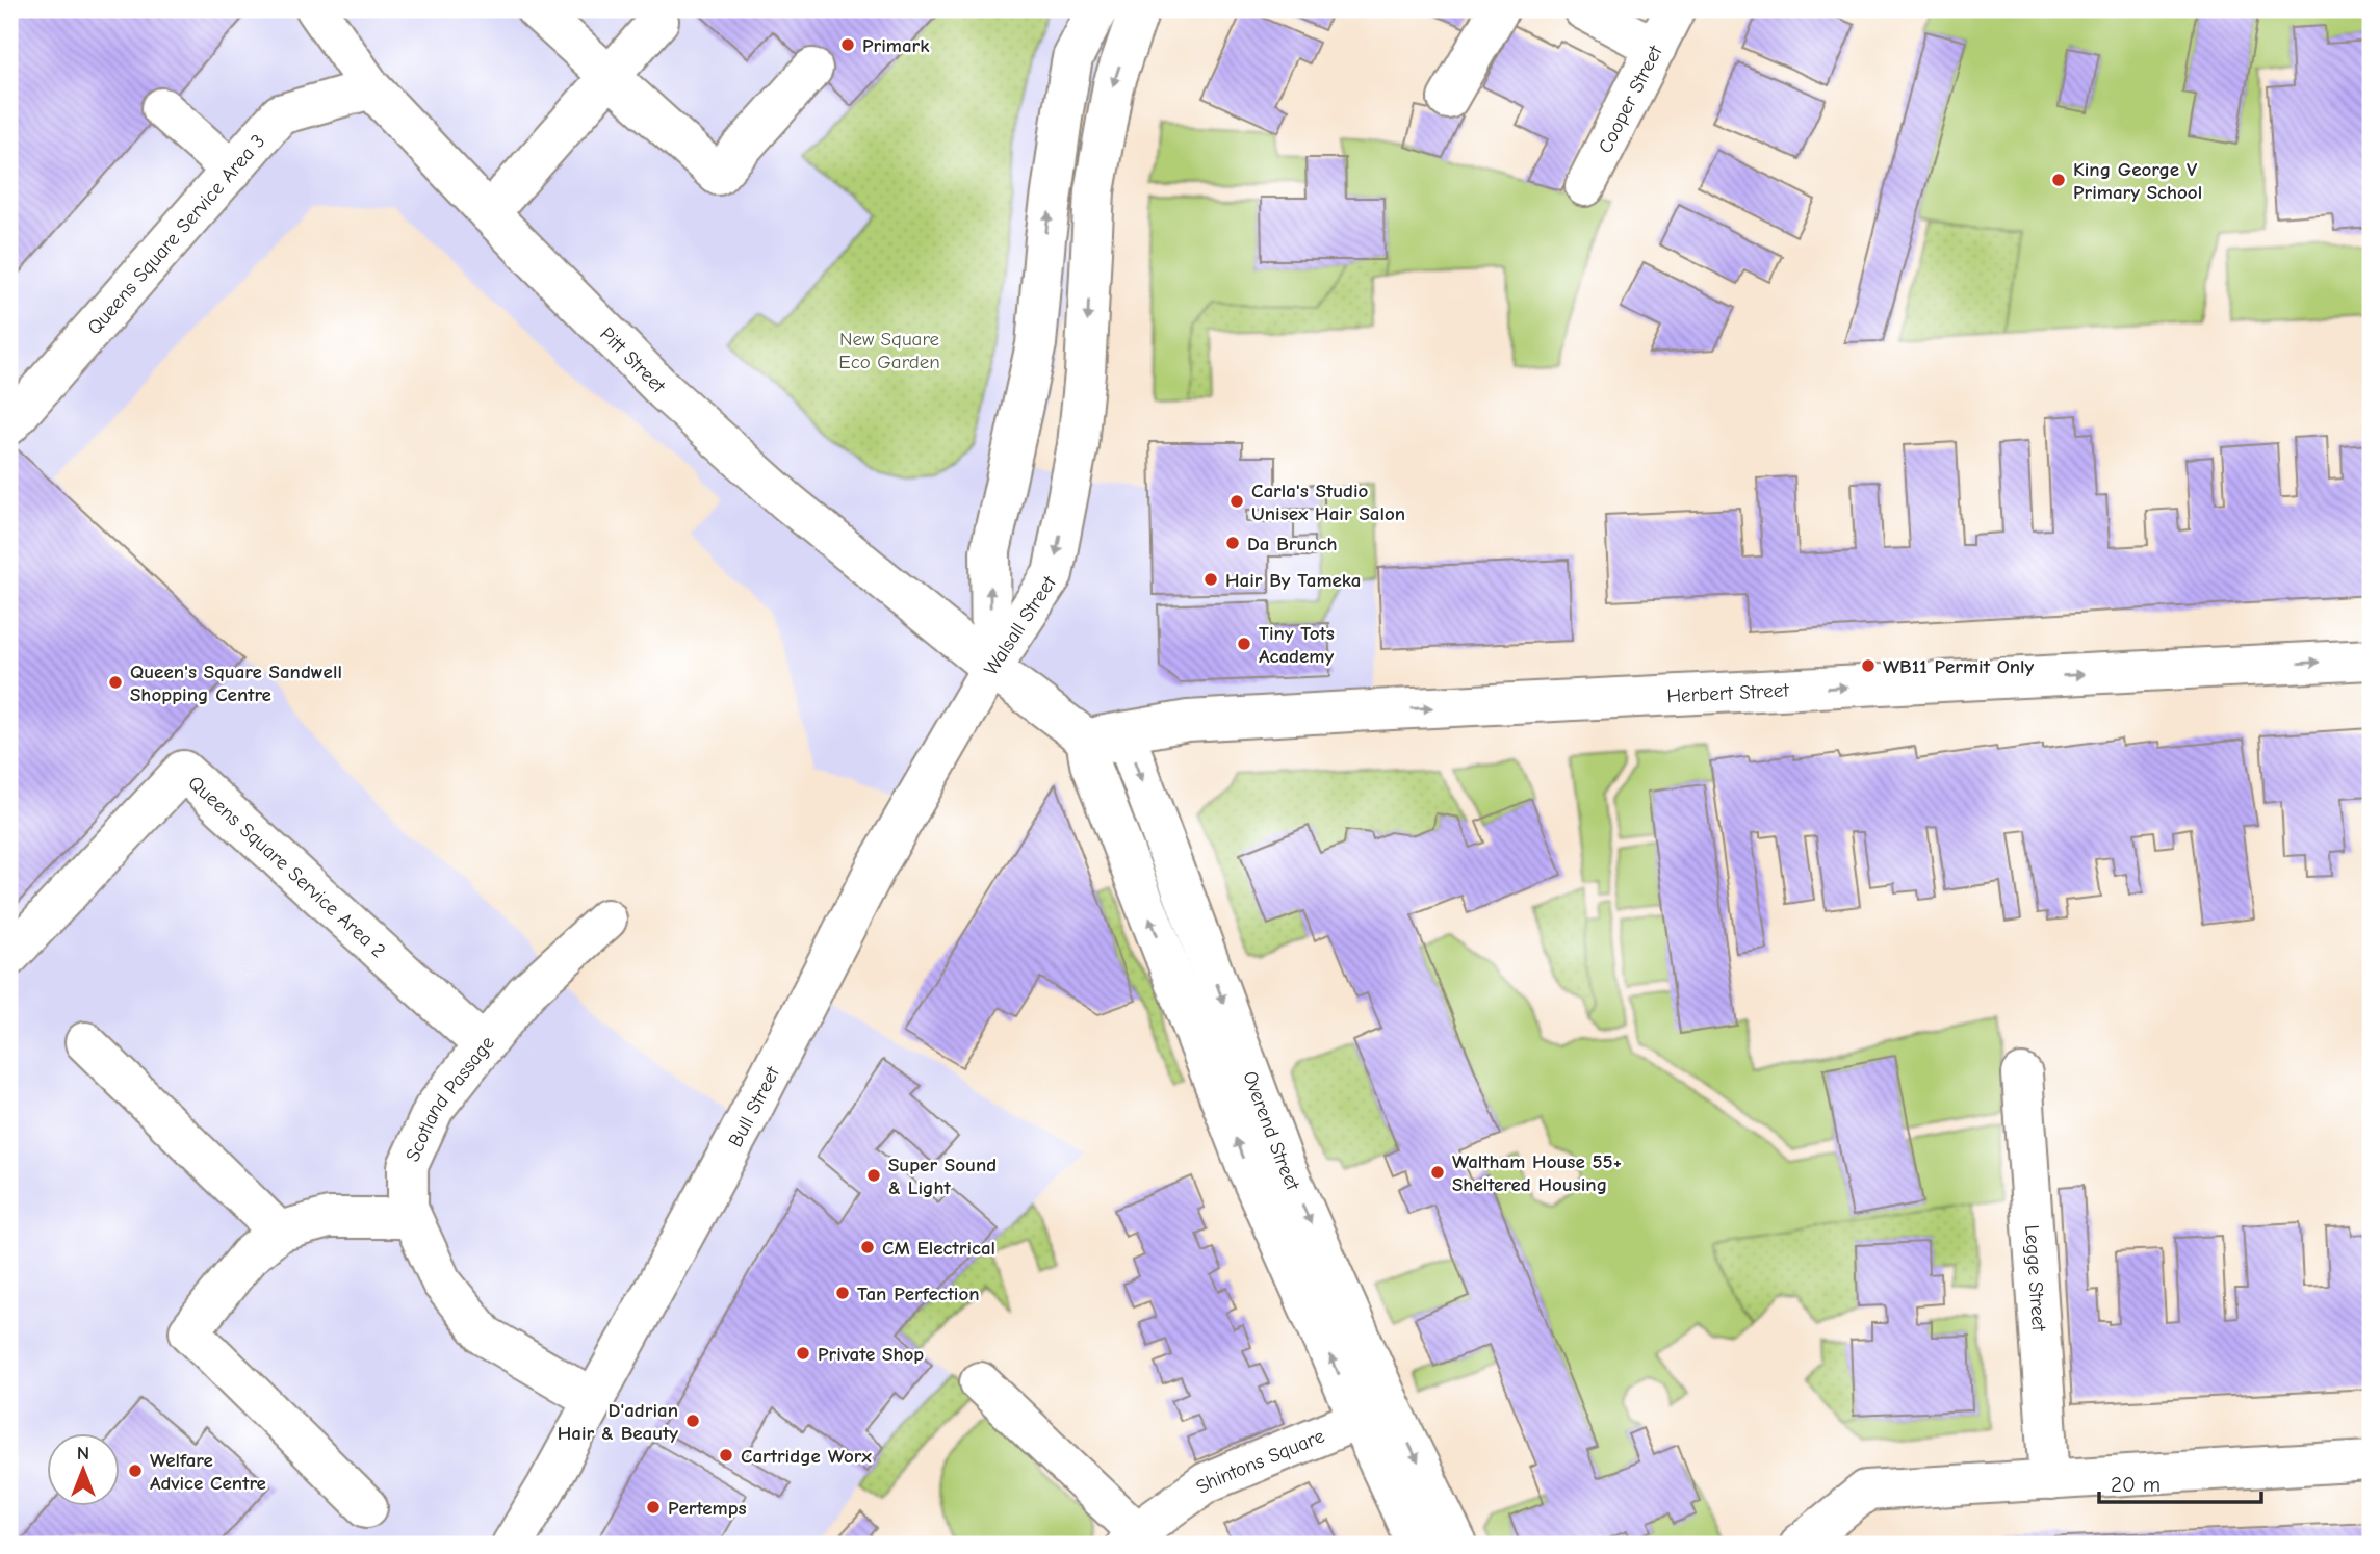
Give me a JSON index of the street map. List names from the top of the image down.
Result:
{
  "streets": {
    "street": [
      "Cooper Street",
      "Queens Square Service Area 3",
      "Pitt Street",
      "Walsall Street",
      "Herbert Street",
      "Queens Square Service Area 2",
      "Scotland Passage",
      "Bull Street",
      "Overend Street",
      "Legge Street",
      "Shintons Square"
    ]
  },
  "crossings": [
    ["Queens Square Service Area 3", "Pitt Street"],
    ["Pitt Street", "Walsall Street"],
    ["Pitt Street", "Bull Street"],
    ["Pitt Street", "Overend Street"],
    ["Walsall Street", "Bull Street"],
    ["Walsall Street", "Overend Street"],
    ["Herbert Street", "Overend Street"],
    ["Queens Square Service Area 2", "Scotland Passage"],
    ["Scotland Passage", "Bull Street"],
    ["Bull Street", "Overend Street"],
    ["Overend Street", "Shintons Square"]
  ],
  "one_way": ["Herbert Street"],
  "parks": ["New Square Eco Garden"],
  "places": [
    "Primark",
    "King George V Primary School",
    "Carla's Studio Unisex Hair Salon",
    "Da Brunch",
    "Hair By Tameka",
    "Tiny Tots Academy",
    "WB11 Permit Only",
    "Queen's Square Sandwell Shopping Centre",
    "Waltham House 55+ Sheltered Housing",
    "Super Sound & Light",
    "CM Electrical",
    "Tan Perfection",
    "Private Shop",
    "D'adrian Hair & Beauty",
    "Cartridge Worx",
    "Welfare Advice Centre",
    "Pertemps"
  ],
  "scale_bar": "20 m",
  "north": "top"
}
